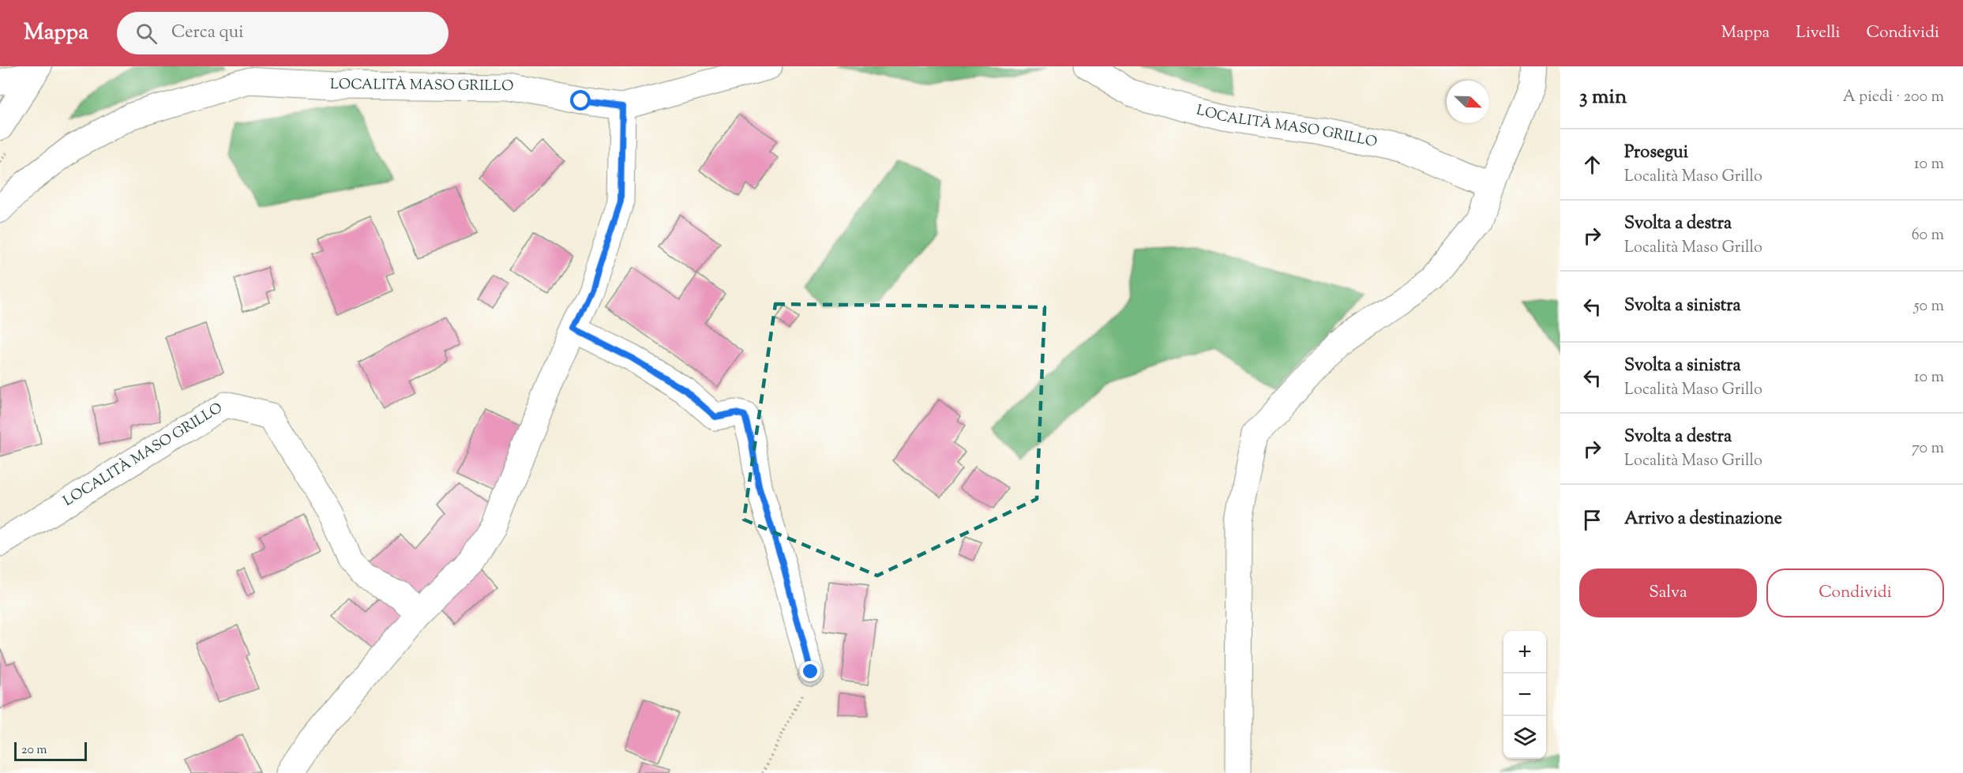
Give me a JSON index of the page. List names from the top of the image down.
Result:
{
  "streets": {
    "street": ["LOCALITÀ MASO GRILLO"]
  },
  "scale_bar": "20 m",
  "north": "bottom right",
  "page": {
    "header": "Mappa",
    "search": "Cerca qui",
    "nav": ["Mappa", "Livelli", "Condividi"],
    "heading": ["3 min", "A piedi · 200 m"],
    "list": [
      ["Prosegui", "Località Maso Grillo", "10 m"],
      ["Svolta a destra", "Località Maso Grillo", "60 m"],
      ["Svolta a sinistra", "50 m"],
      ["Svolta a sinistra", "Località Maso Grillo", "10 m"],
      ["Svolta a destra", "Località Maso Grillo", "70 m"],
      "Arrivo a destinazione"
    ],
    "buttons": ["Salva", "Condividi"],
    "map_buttons": ["+", "−"],
    "scale": "20 m"
  }
}
